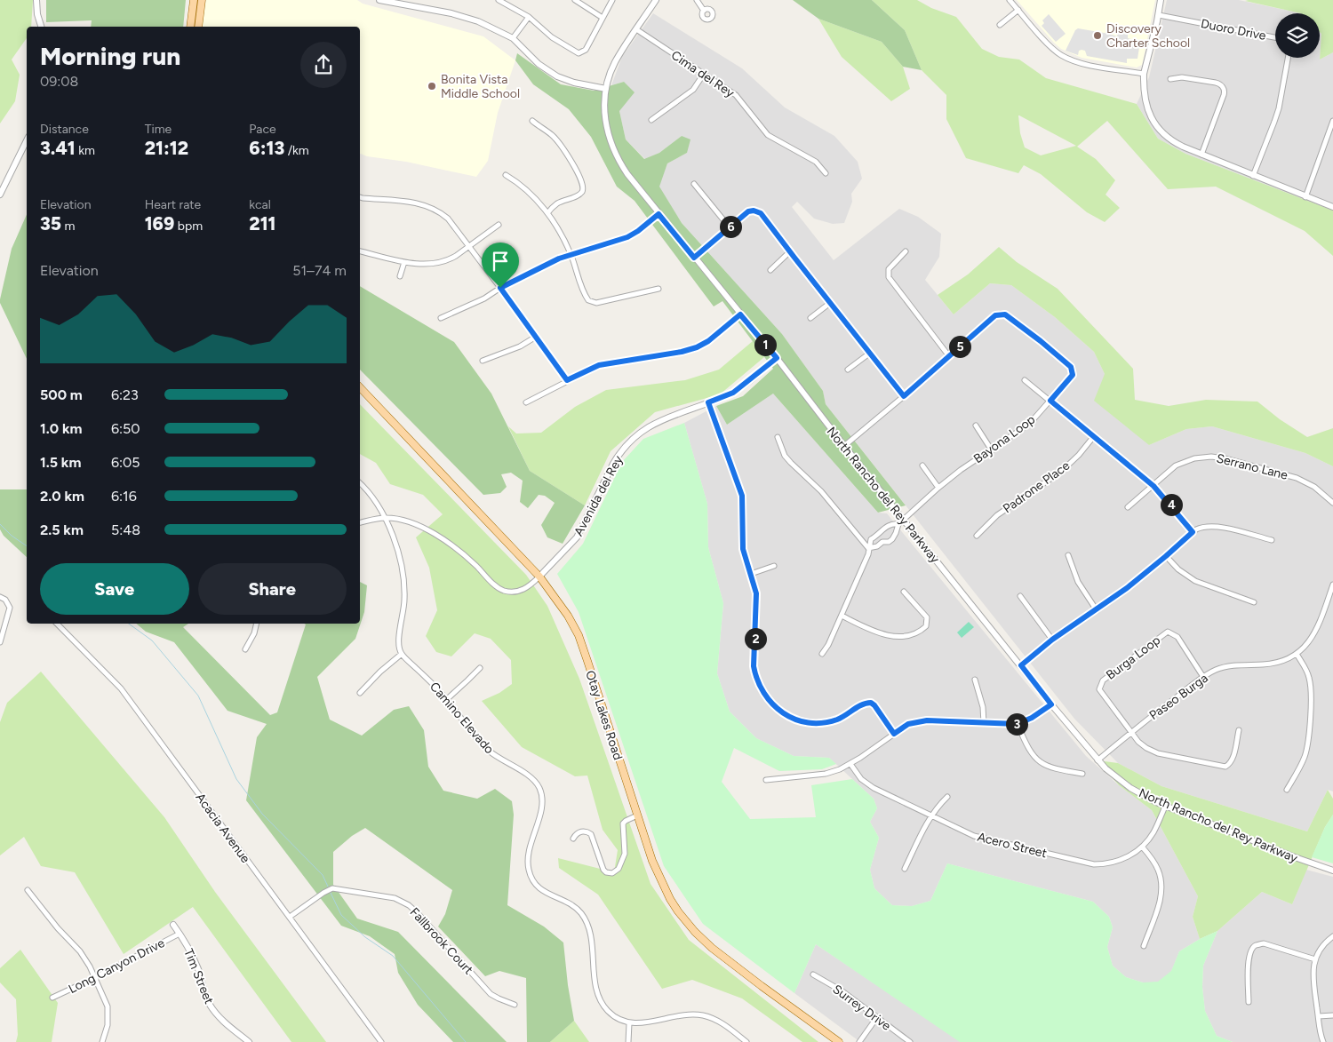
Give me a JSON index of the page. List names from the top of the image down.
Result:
{
  "streets": {
    "main road": ["Otay Lakes Road"],
    "street": [
      "Duoro Drive",
      "Cima del Rey",
      "Bayona Loop",
      "Serrano Lane",
      "Padrone Place",
      "North Rancho del Rey Parkway",
      "Avenida del Rey",
      "Burga Loop",
      "Paseo Burga",
      "Camino Elevado",
      "Acacia Avenue",
      "Acero Street",
      "Fallbrook Court",
      "Long Canyon Drive",
      "Tim Street",
      "Surrey Drive"
    ]
  },
  "crossings": [
    ["Cima del Rey", "North Rancho del Rey Parkway"],
    ["Bayona Loop", "North Rancho del Rey Parkway"],
    ["North Rancho del Rey Parkway", "Avenida del Rey"],
    ["North Rancho del Rey Parkway", "Paseo Burga"],
    ["North Rancho del Rey Parkway", "Acero Street"],
    ["Avenida del Rey", "Otay Lakes Road"],
    ["Burga Loop", "Paseo Burga"],
    ["Acacia Avenue", "Fallbrook Court"],
    ["Long Canyon Drive", "Tim Street"]
  ],
  "places": ["Discovery Charter School", "Bonita Vista Middle School"],
  "page": {
    "heading": ["Morning run", "09:08"],
    "stats": [
      ["Distance", "3.41 km"],
      ["Time", "21:12"],
      ["Pace", "6:13 /km"],
      ["Elevation", "35 m"],
      ["Heart rate", "169 bpm"],
      ["kcal", "211"]
    ],
    "pins": [
      "6",
      "1",
      "5",
      "4",
      "2",
      "3"
    ],
    "chart": ["Elevation", "51–74 m"],
    "list": [
      {
        "name": "500 m",
        "note": "6:23"
      },
      {
        "name": "1.0 km",
        "note": "6:50"
      },
      {
        "name": "1.5 km",
        "note": "6:05"
      },
      {
        "name": "2.0 km",
        "note": "6:16"
      },
      {
        "name": "2.5 km",
        "note": "5:48"
      }
    ],
    "buttons": ["Save", "Share"]
  }
}
